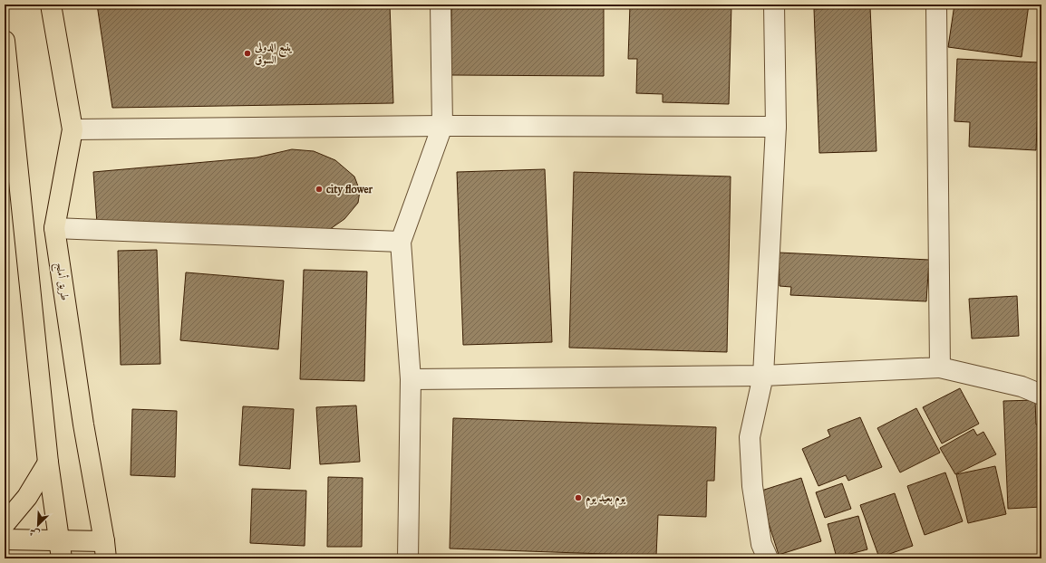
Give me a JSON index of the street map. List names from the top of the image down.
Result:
{
  "streets": {
    "main road": ["طريق أملج"]
  },
  "places": ["ينبع الدولى السوق", "city flower", "يوم بعيد يوم"],
  "north": "bottom left"
}
